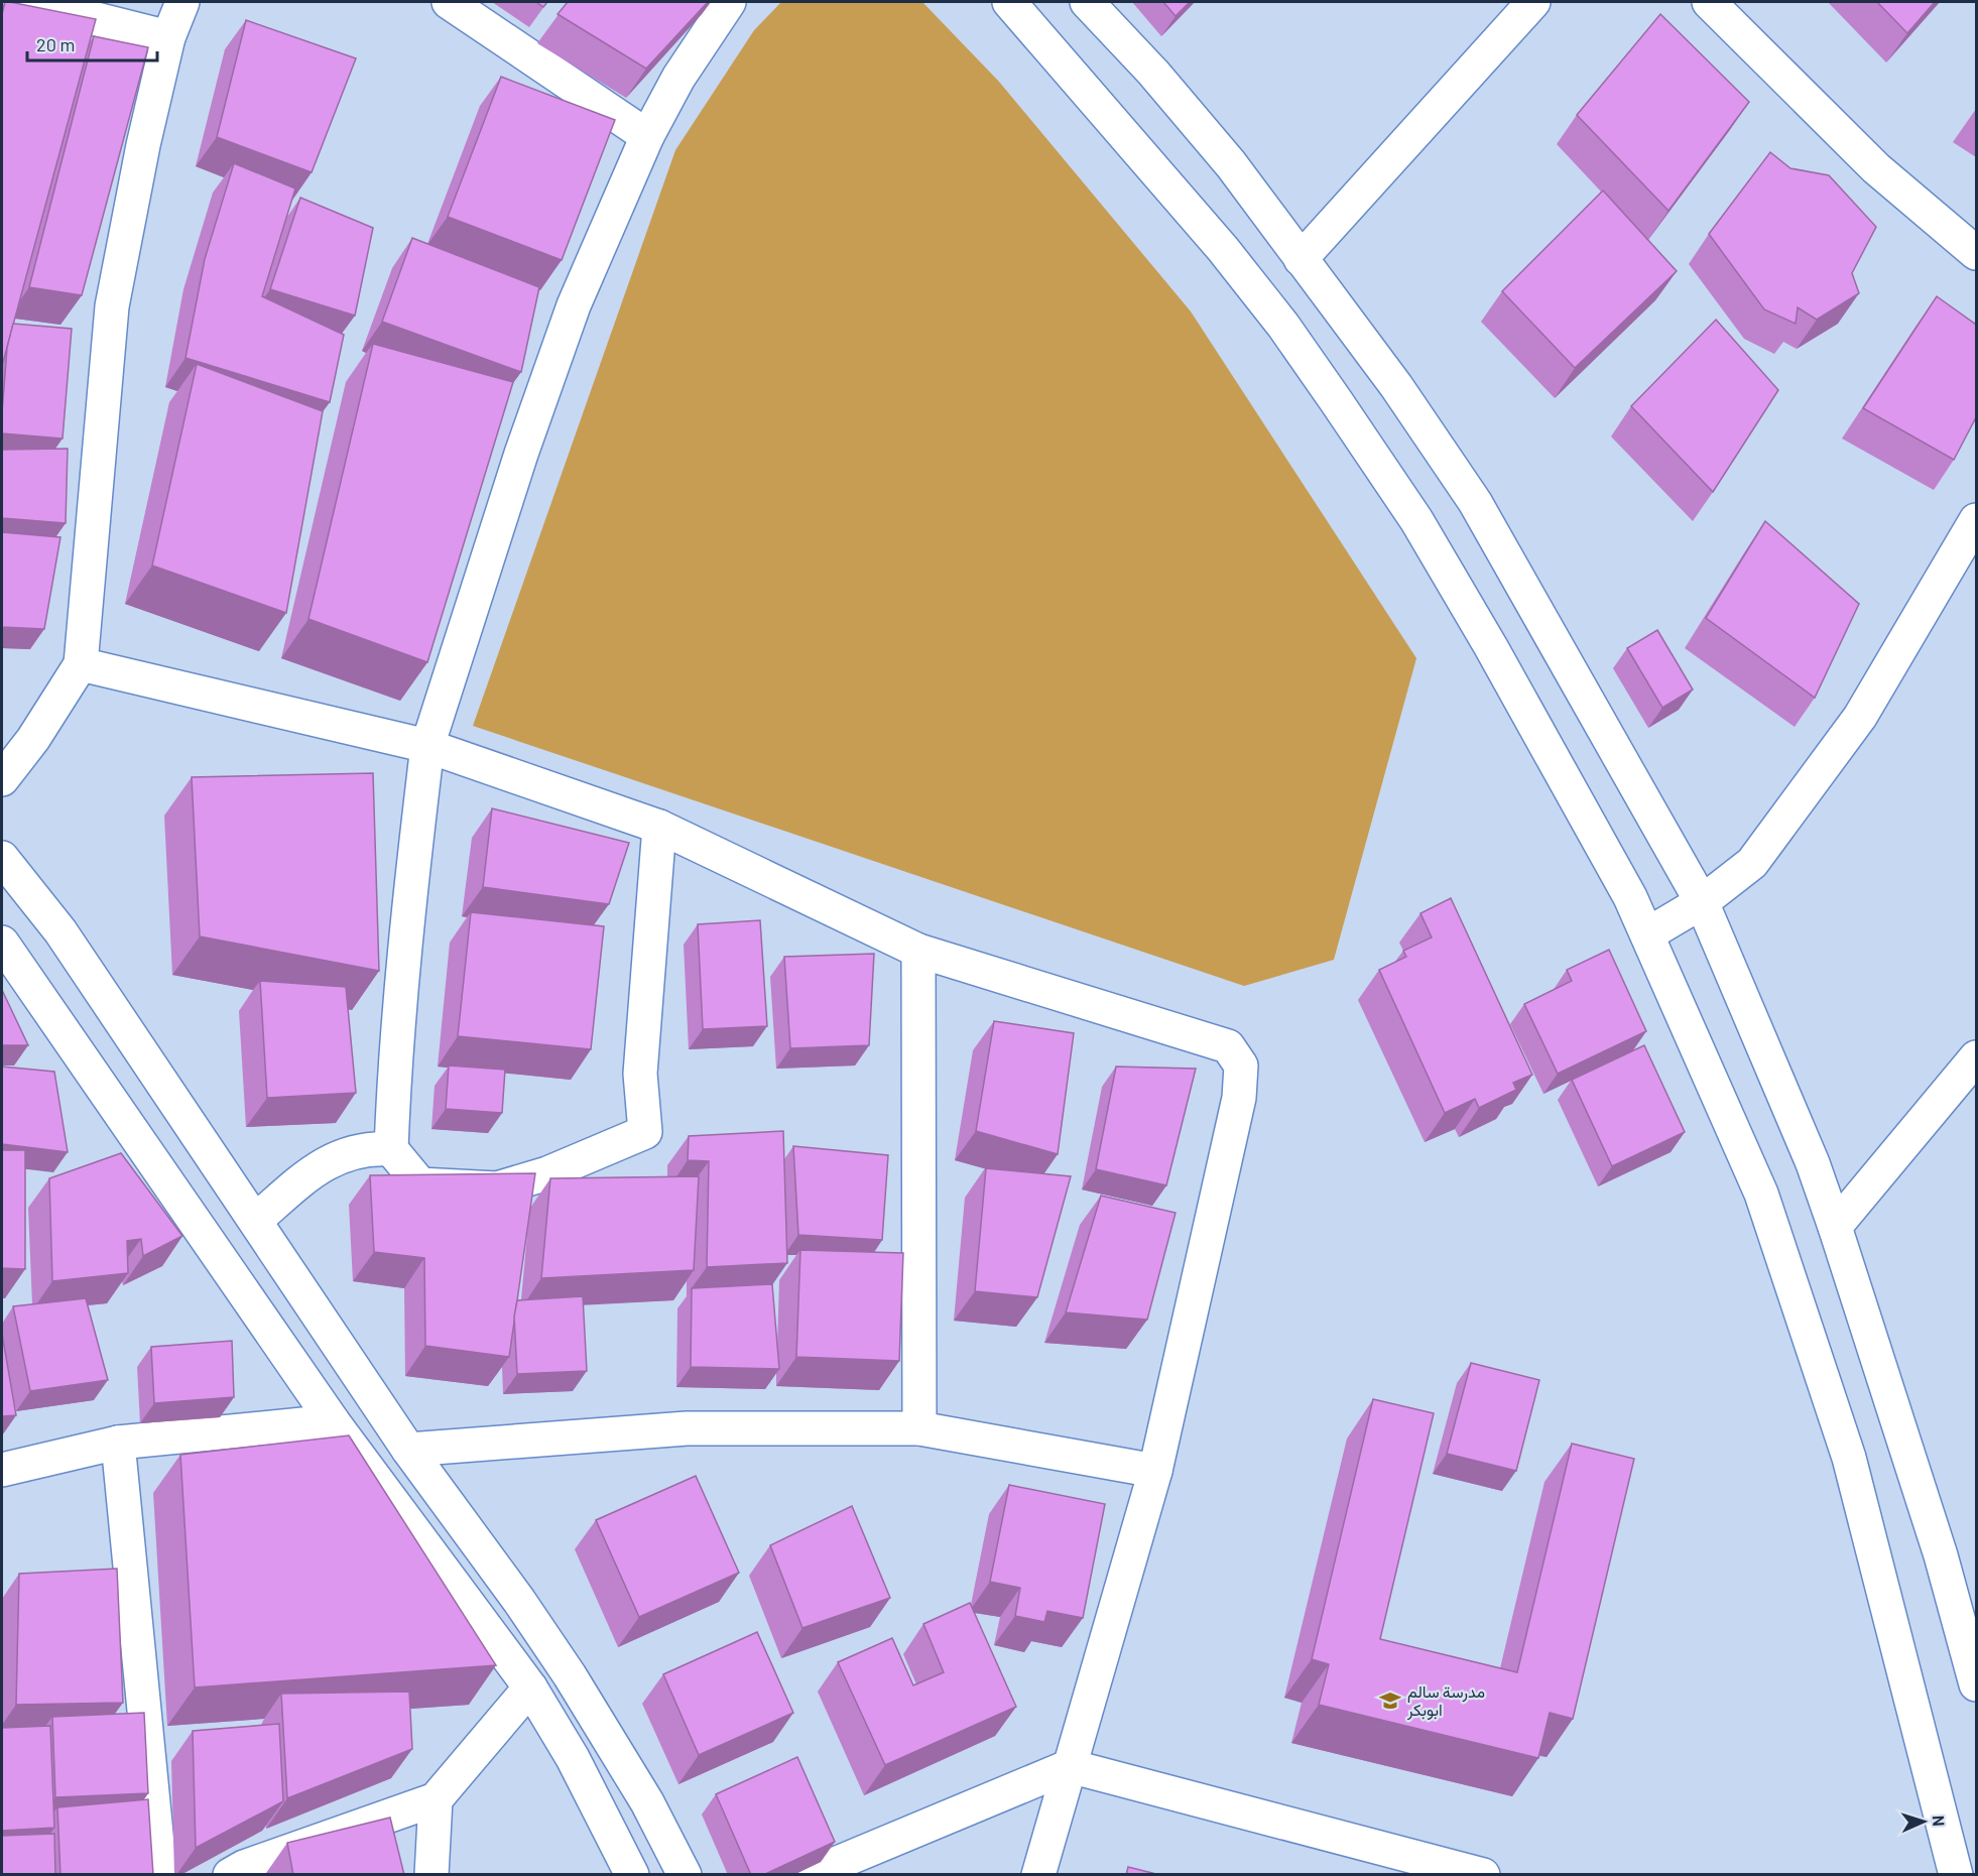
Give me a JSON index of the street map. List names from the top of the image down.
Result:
{
  "places": {
    "school or university": ["مدرسة سالم ابوبكر"]
  },
  "scale_bar": "20 m",
  "north": "right"
}
